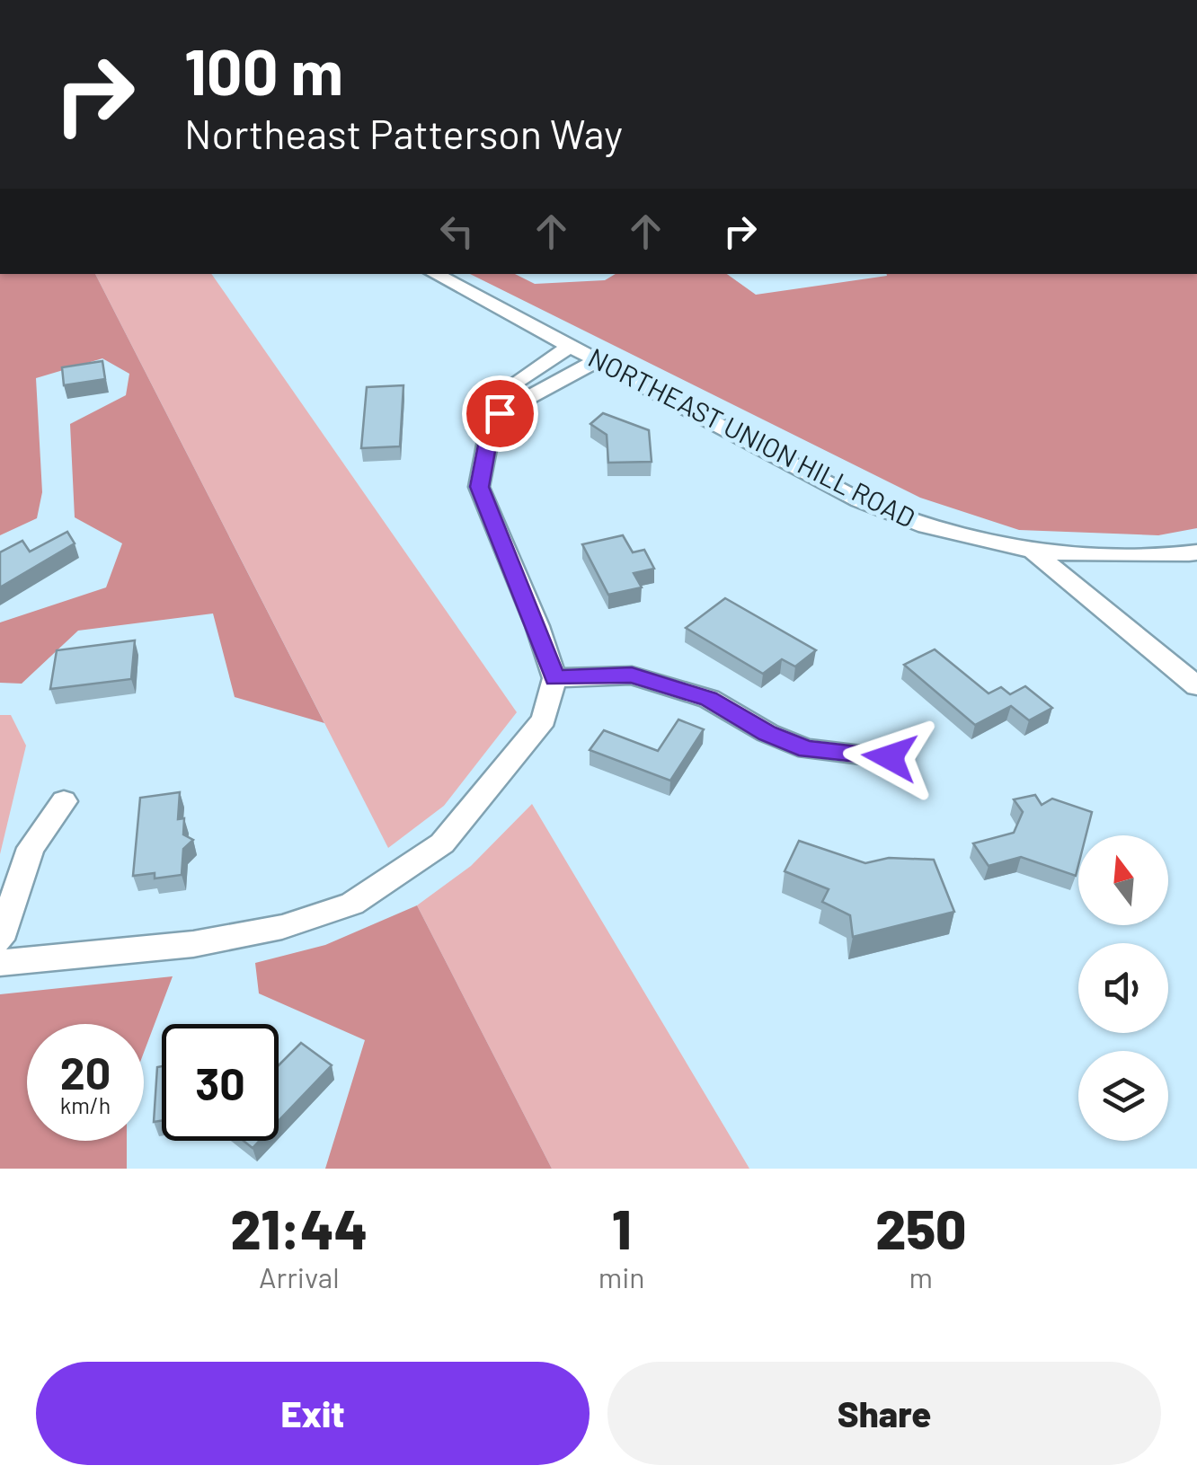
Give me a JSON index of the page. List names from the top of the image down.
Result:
{
  "streets": {
    "street": ["NORTHEAST UNION HILL ROAD"]
  },
  "north": "top",
  "page": {
    "turn": ["100 m", "Northeast Patterson Way"],
    "speed": "20 km/h",
    "limit": "30",
    "eta": [
      "21:44",
      "Arrival",
      "1",
      "min",
      "250",
      "m"
    ],
    "buttons": ["Exit", "Share"]
  }
}
